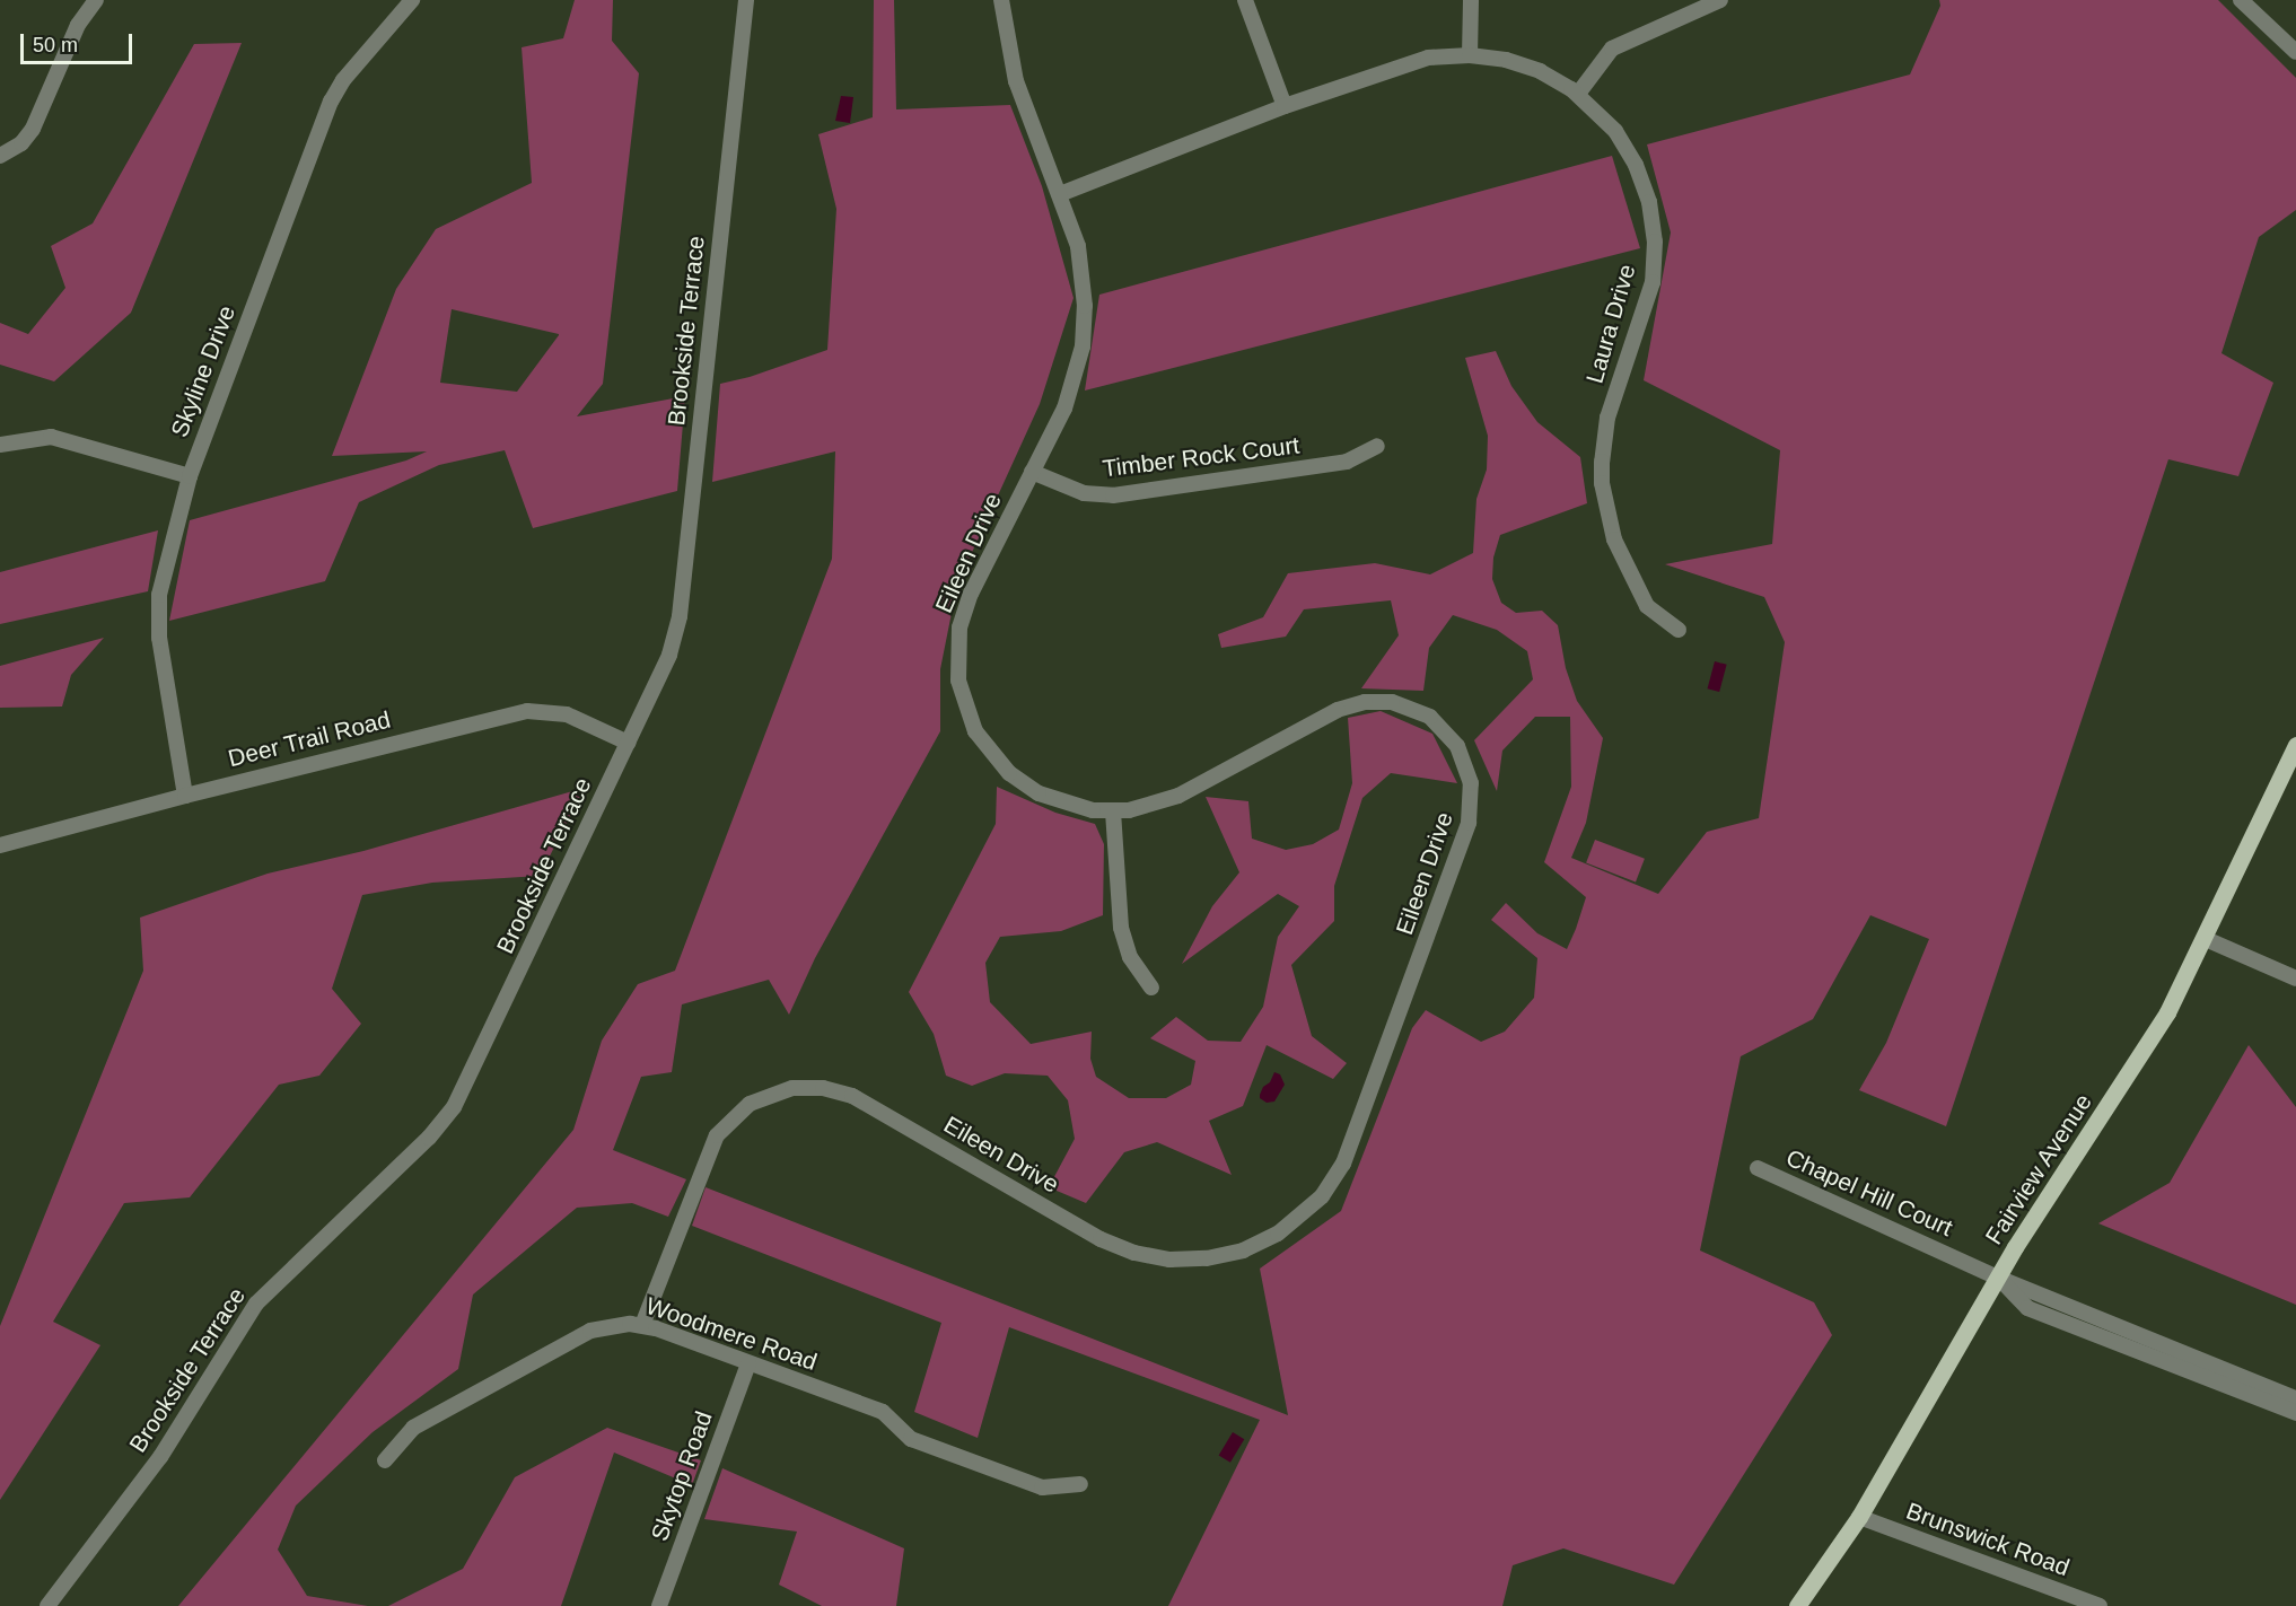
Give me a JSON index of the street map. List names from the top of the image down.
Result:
{
  "streets": {
    "main road": ["Fairview Avenue"],
    "street": [
      "Laura Drive",
      "Brookside Terrace",
      "Skyline Drive",
      "Timber Rock Court",
      "Eileen Drive",
      "Deer Trail Road",
      "Chapel Hill Court",
      "Woodmere Road",
      "Skytop Road",
      "Brunswick Road"
    ]
  },
  "crossings": [
    ["Laura Drive", "Eileen Drive"],
    ["Brookside Terrace", "Deer Trail Road"],
    ["Skyline Drive", "Deer Trail Road"],
    ["Timber Rock Court", "Eileen Drive"],
    ["Eileen Drive", "Woodmere Road"],
    ["Fairview Avenue", "Chapel Hill Court"],
    ["Fairview Avenue", "Brunswick Road"],
    ["Woodmere Road", "Skytop Road"]
  ],
  "scale_bar": "50 m"
}
